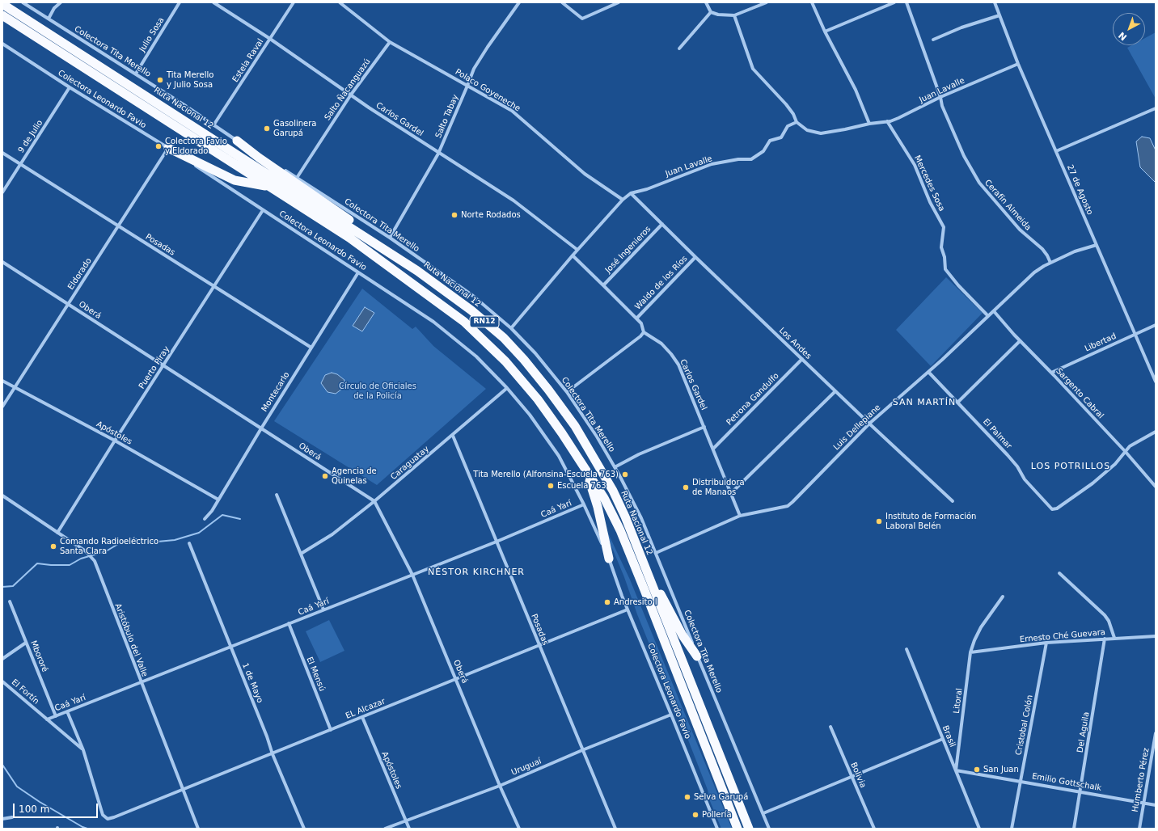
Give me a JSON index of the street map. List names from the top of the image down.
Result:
{
  "streets": {
    "highway": ["Ruta Nacional 12", "RN12"],
    "street": [
      "Julio Sosa",
      "Colectora Tita Merello",
      "Estela Raval",
      "Salto Ñacanguazú",
      "Polaco Goyeneche",
      "Juan Lavalle",
      "Colectora Leonardo Favio",
      "Salto Tabay",
      "Carlos Gardel",
      "9 de Julio",
      "Mercedes Sosa",
      "27 de Agosto",
      "Cerafín Almeida",
      "Posadas",
      "José Ingenieros",
      "Eldorado",
      "Waldo de los Ríos",
      "Oberá",
      "Libertad",
      "Los Andes",
      "Puerto Piray",
      "Montecarlo",
      "Sargento Cabral",
      "Petrona Gandulfo",
      "Luis Dellepiane",
      "Apóstoles",
      "El Palmar",
      "Caraguatay",
      "Caá Yarí",
      "Ernesto Ché Guevara",
      "Aristóbulo del Valle",
      "Mbororé",
      "El Mensú",
      "1 de Mayo",
      "El Fortín",
      "Litoral",
      "EL Alcazar",
      "Cristobal Colón",
      "Del Aguila",
      "Brasil",
      "Uruguaí",
      "Bolivia",
      "Humberto Pérez",
      "Emilio Gottschalk"
    ]
  },
  "crossings": [
    ["Julio Sosa", "Colectora Tita Merello"],
    ["Colectora Tita Merello", "Estela Raval"],
    ["Colectora Tita Merello", "Salto Ñacanguazú"],
    ["Colectora Tita Merello", "Salto Tabay"],
    ["Colectora Tita Merello", "Luis Dellepiane"],
    ["Estela Raval", "Carlos Gardel"],
    ["Salto Ñacanguazú", "Polaco Goyeneche"],
    ["Salto Ñacanguazú", "Carlos Gardel"],
    ["Polaco Goyeneche", "Salto Tabay"],
    ["Juan Lavalle", "Mercedes Sosa"],
    ["Juan Lavalle", "27 de Agosto"],
    ["Juan Lavalle", "Cerafín Almeida"],
    ["Juan Lavalle", "Los Andes"],
    ["Colectora Leonardo Favio", "9 de Julio"],
    ["Colectora Leonardo Favio", "Eldorado"],
    ["Colectora Leonardo Favio", "Puerto Piray"],
    ["Colectora Leonardo Favio", "Montecarlo"],
    ["Colectora Leonardo Favio", "Caraguatay"],
    ["Colectora Leonardo Favio", "Caá Yarí"],
    ["Colectora Leonardo Favio", "EL Alcazar"],
    ["Colectora Leonardo Favio", "Uruguaí"],
    ["Salto Tabay", "Carlos Gardel"],
    ["Carlos Gardel", "José Ingenieros"],
    ["Carlos Gardel", "Waldo de los Ríos"],
    ["Carlos Gardel", "Petrona Gandulfo"],
    ["Carlos Gardel", "Luis Dellepiane"],
    ["9 de Julio", "Posadas"],
    ["Mercedes Sosa", "Luis Dellepiane"],
    ["27 de Agosto", "Libertad"],
    ["27 de Agosto", "Luis Dellepiane"],
    ["Cerafín Almeida", "Luis Dellepiane"],
    ["Posadas", "Eldorado"],
    ["Posadas", "Puerto Piray"],
    ["Posadas", "Montecarlo"],
    ["Posadas", "Caraguatay"],
    ["Posadas", "Caá Yarí"],
    ["Posadas", "EL Alcazar"],
    ["Posadas", "Uruguaí"],
    ["José Ingenieros", "Los Andes"],
    ["Eldorado", "Oberá"],
    ["Eldorado", "Apóstoles"],
    ["Waldo de los Ríos", "Los Andes"],
    ["Oberá", "Puerto Piray"],
    ["Oberá", "Montecarlo"],
    ["Oberá", "Caraguatay"],
    ["Oberá", "Caá Yarí"],
    ["Oberá", "EL Alcazar"],
    ["Oberá", "Uruguaí"],
    ["Libertad", "Sargento Cabral"],
    ["Los Andes", "Petrona Gandulfo"],
    ["Los Andes", "Luis Dellepiane"],
    ["Puerto Piray", "Apóstoles"],
    ["Puerto Piray", "Aristóbulo del Valle"],
    ["Montecarlo", "Apóstoles"],
    ["Sargento Cabral", "Luis Dellepiane"],
    ["Sargento Cabral", "El Palmar"],
    ["Luis Dellepiane", "El Palmar"],
    ["Apóstoles", "EL Alcazar"],
    ["Apóstoles", "Uruguaí"],
    ["Caá Yarí", "Aristóbulo del Valle"],
    ["Caá Yarí", "Mbororé"],
    ["Caá Yarí", "El Mensú"],
    ["Caá Yarí", "1 de Mayo"],
    ["Caá Yarí", "El Fortín"],
    ["Ernesto Ché Guevara", "Litoral"],
    ["Ernesto Ché Guevara", "Cristobal Colón"],
    ["Ernesto Ché Guevara", "Del Aguila"],
    ["Aristóbulo del Valle", "EL Alcazar"],
    ["El Mensú", "EL Alcazar"],
    ["1 de Mayo", "EL Alcazar"],
    ["El Fortín", "EL Alcazar"],
    ["Litoral", "Brasil"],
    ["Litoral", "Emilio Gottschalk"],
    ["Cristobal Colón", "Emilio Gottschalk"],
    ["Del Aguila", "Emilio Gottschalk"],
    ["Brasil", "Emilio Gottschalk"],
    ["Humberto Pérez", "Emilio Gottschalk"]
  ],
  "districts": ["SAN MARTÍN", "LOS POTRILLOS", "NÉSTOR KIRCHNER"],
  "parks": ["Círculo de Oficiales de la Policía"],
  "places": [
    "Tita Merello y Julio Sosa",
    "Gasolinera Garupá",
    "Colectora Favio y Eldorado",
    "Norte Rodados",
    "Tita Merello (Alfonsina-Escuela 763)",
    "Agencia de Quinelas",
    "Escuela 763",
    "Distribuidora de Manaos",
    "Instituto de Formación Laboral Belén",
    "Comando Radioeléctrico Santa Clara",
    "Andresito I",
    "San Juan",
    "Selva Garupá",
    "Pollería"
  ],
  "scale_bar": "100 m",
  "north": "bottom left"
}
